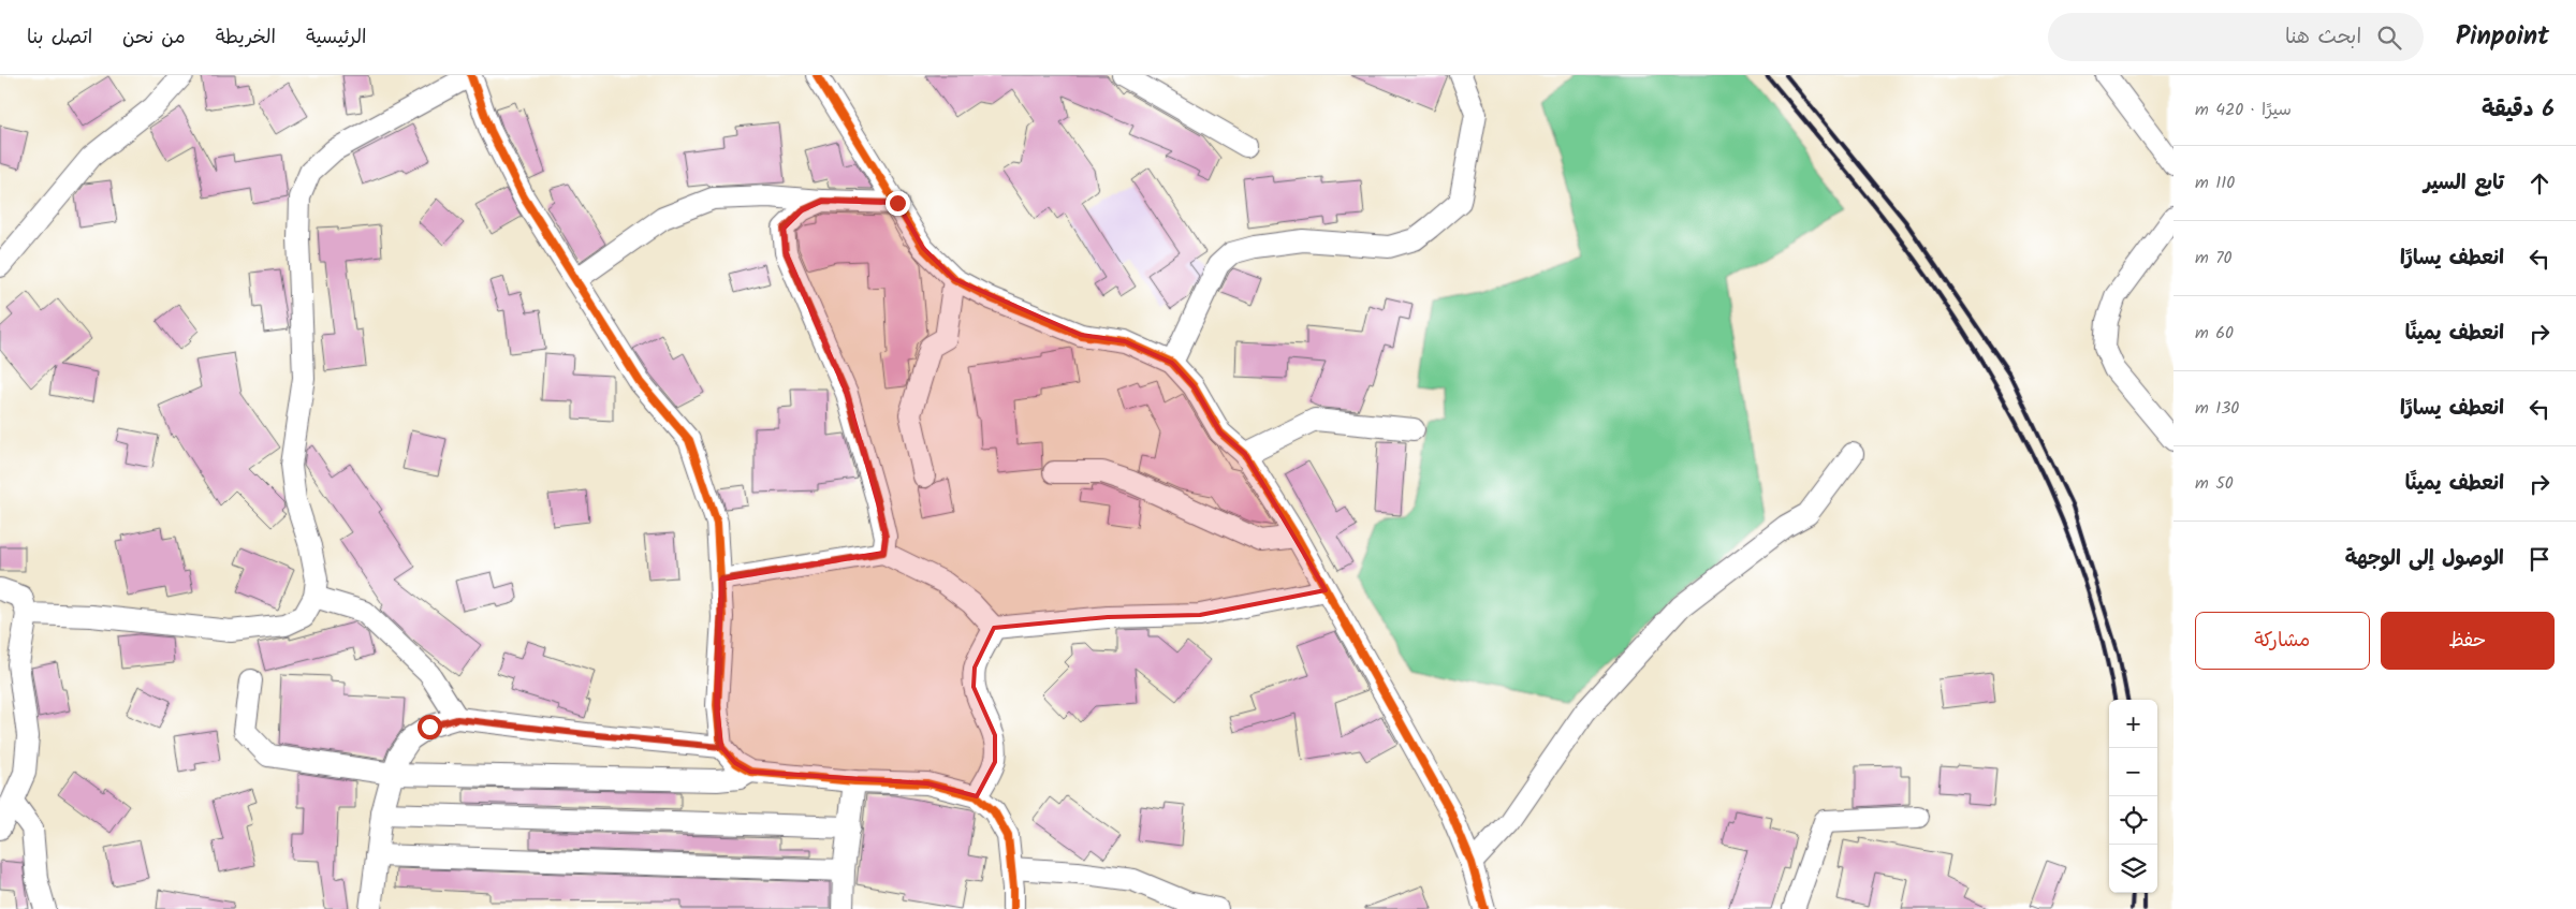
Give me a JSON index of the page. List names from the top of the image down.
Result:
{
  "page": {
    "header": "Pinpoint",
    "search": "ابحث هنا",
    "nav": [
      "الرئيسية",
      "الخريطة",
      "من نحن",
      "اتصل بنا"
    ],
    "heading": ["6 دقيقة", "سيرًا · 420 m"],
    "list": [
      ["تابع السير", "110 m"],
      ["انعطف يسارًا", "70 m"],
      ["انعطف يمينًا", "60 m"],
      ["انعطف يسارًا", "130 m"],
      ["انعطف يمينًا", "50 m"],
      "الوصول إلى الوجهة"
    ],
    "buttons": ["حفظ", "مشاركة"],
    "map_buttons": ["+", "−"]
  }
}
